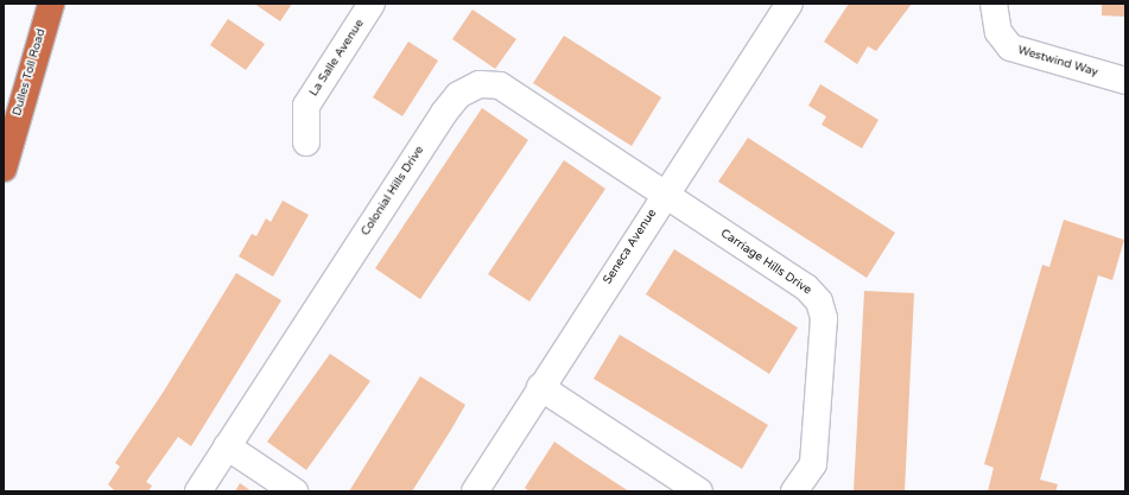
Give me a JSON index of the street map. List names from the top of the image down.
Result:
{
  "streets": {
    "highway": ["Dulles Toll Road"],
    "street": [
      "La Salle Avenue",
      "Westwind Way",
      "Colonial Hills Drive",
      "Seneca Avenue",
      "Carriage Hills Drive"
    ]
  },
  "crossings": [
    ["Colonial Hills Drive", "Seneca Avenue"],
    ["Colonial Hills Drive", "Carriage Hills Drive"],
    ["Seneca Avenue", "Carriage Hills Drive"]
  ]
}
